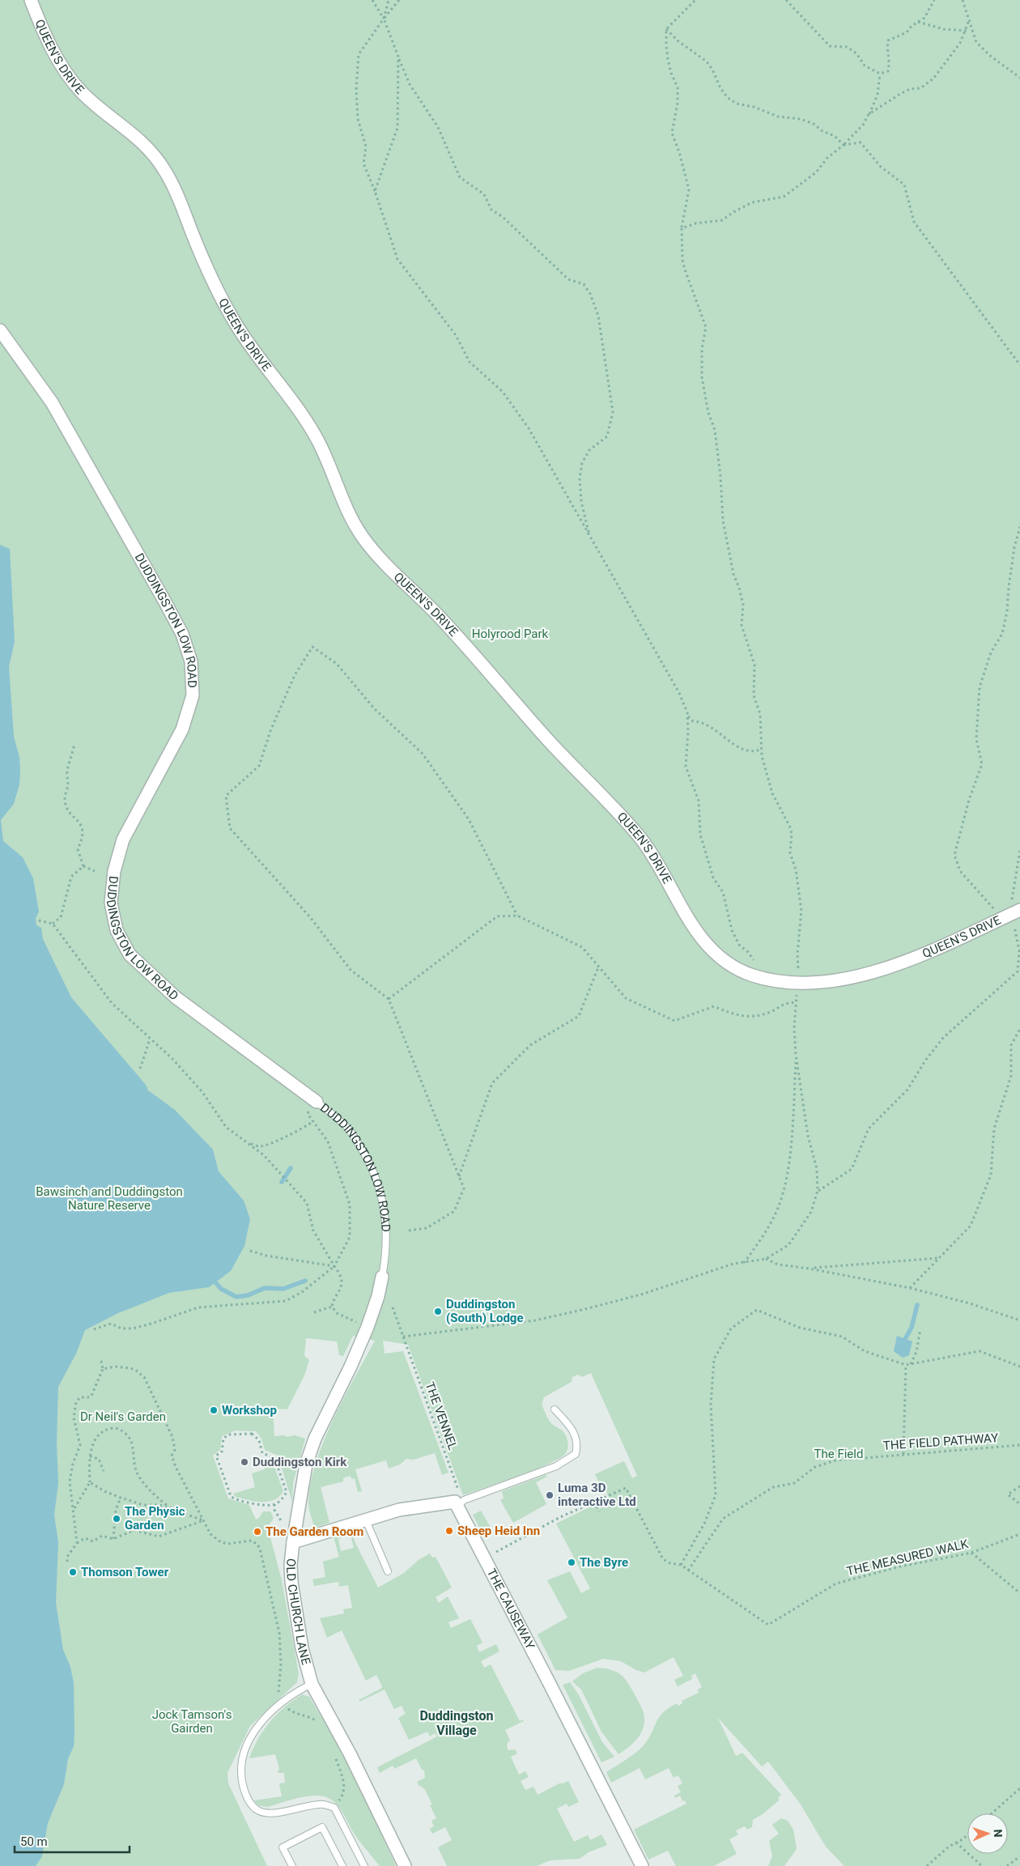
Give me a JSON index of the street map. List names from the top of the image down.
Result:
{
  "streets": {
    "street": [
      "QUEEN'S DRIVE",
      "DUDDINGSTON LOW ROAD",
      "THE CAUSEWAY",
      "OLD CHURCH LANE"
    ],
    "path": ["THE VENNEL", "THE FIELD PATHWAY", "THE MEASURED WALK"]
  },
  "crossings": [
    ["DUDDINGSTON LOW ROAD", "OLD CHURCH LANE"],
    ["THE VENNEL", "THE CAUSEWAY"],
    ["THE FIELD PATHWAY", "THE MEASURED WALK"],
    ["THE MEASURED WALK", "THE CAUSEWAY"]
  ],
  "districts": ["Duddingston Village"],
  "parks": [
    "Holyrood Park",
    "Bawsinch and Duddingston Nature Reserve",
    "Dr Neil's Garden",
    "The Field",
    "Jock Tamson's Gairden"
  ],
  "places": [
    "Duddingston (South) Lodge",
    "Workshop",
    "Duddingston Kirk",
    "Luma 3D interactive Ltd",
    "The Physic Garden",
    "Sheep Heid Inn",
    "The Garden Room",
    "The Byre",
    "Thomson Tower"
  ],
  "scale_bar": "50 m",
  "north": "right"
}
